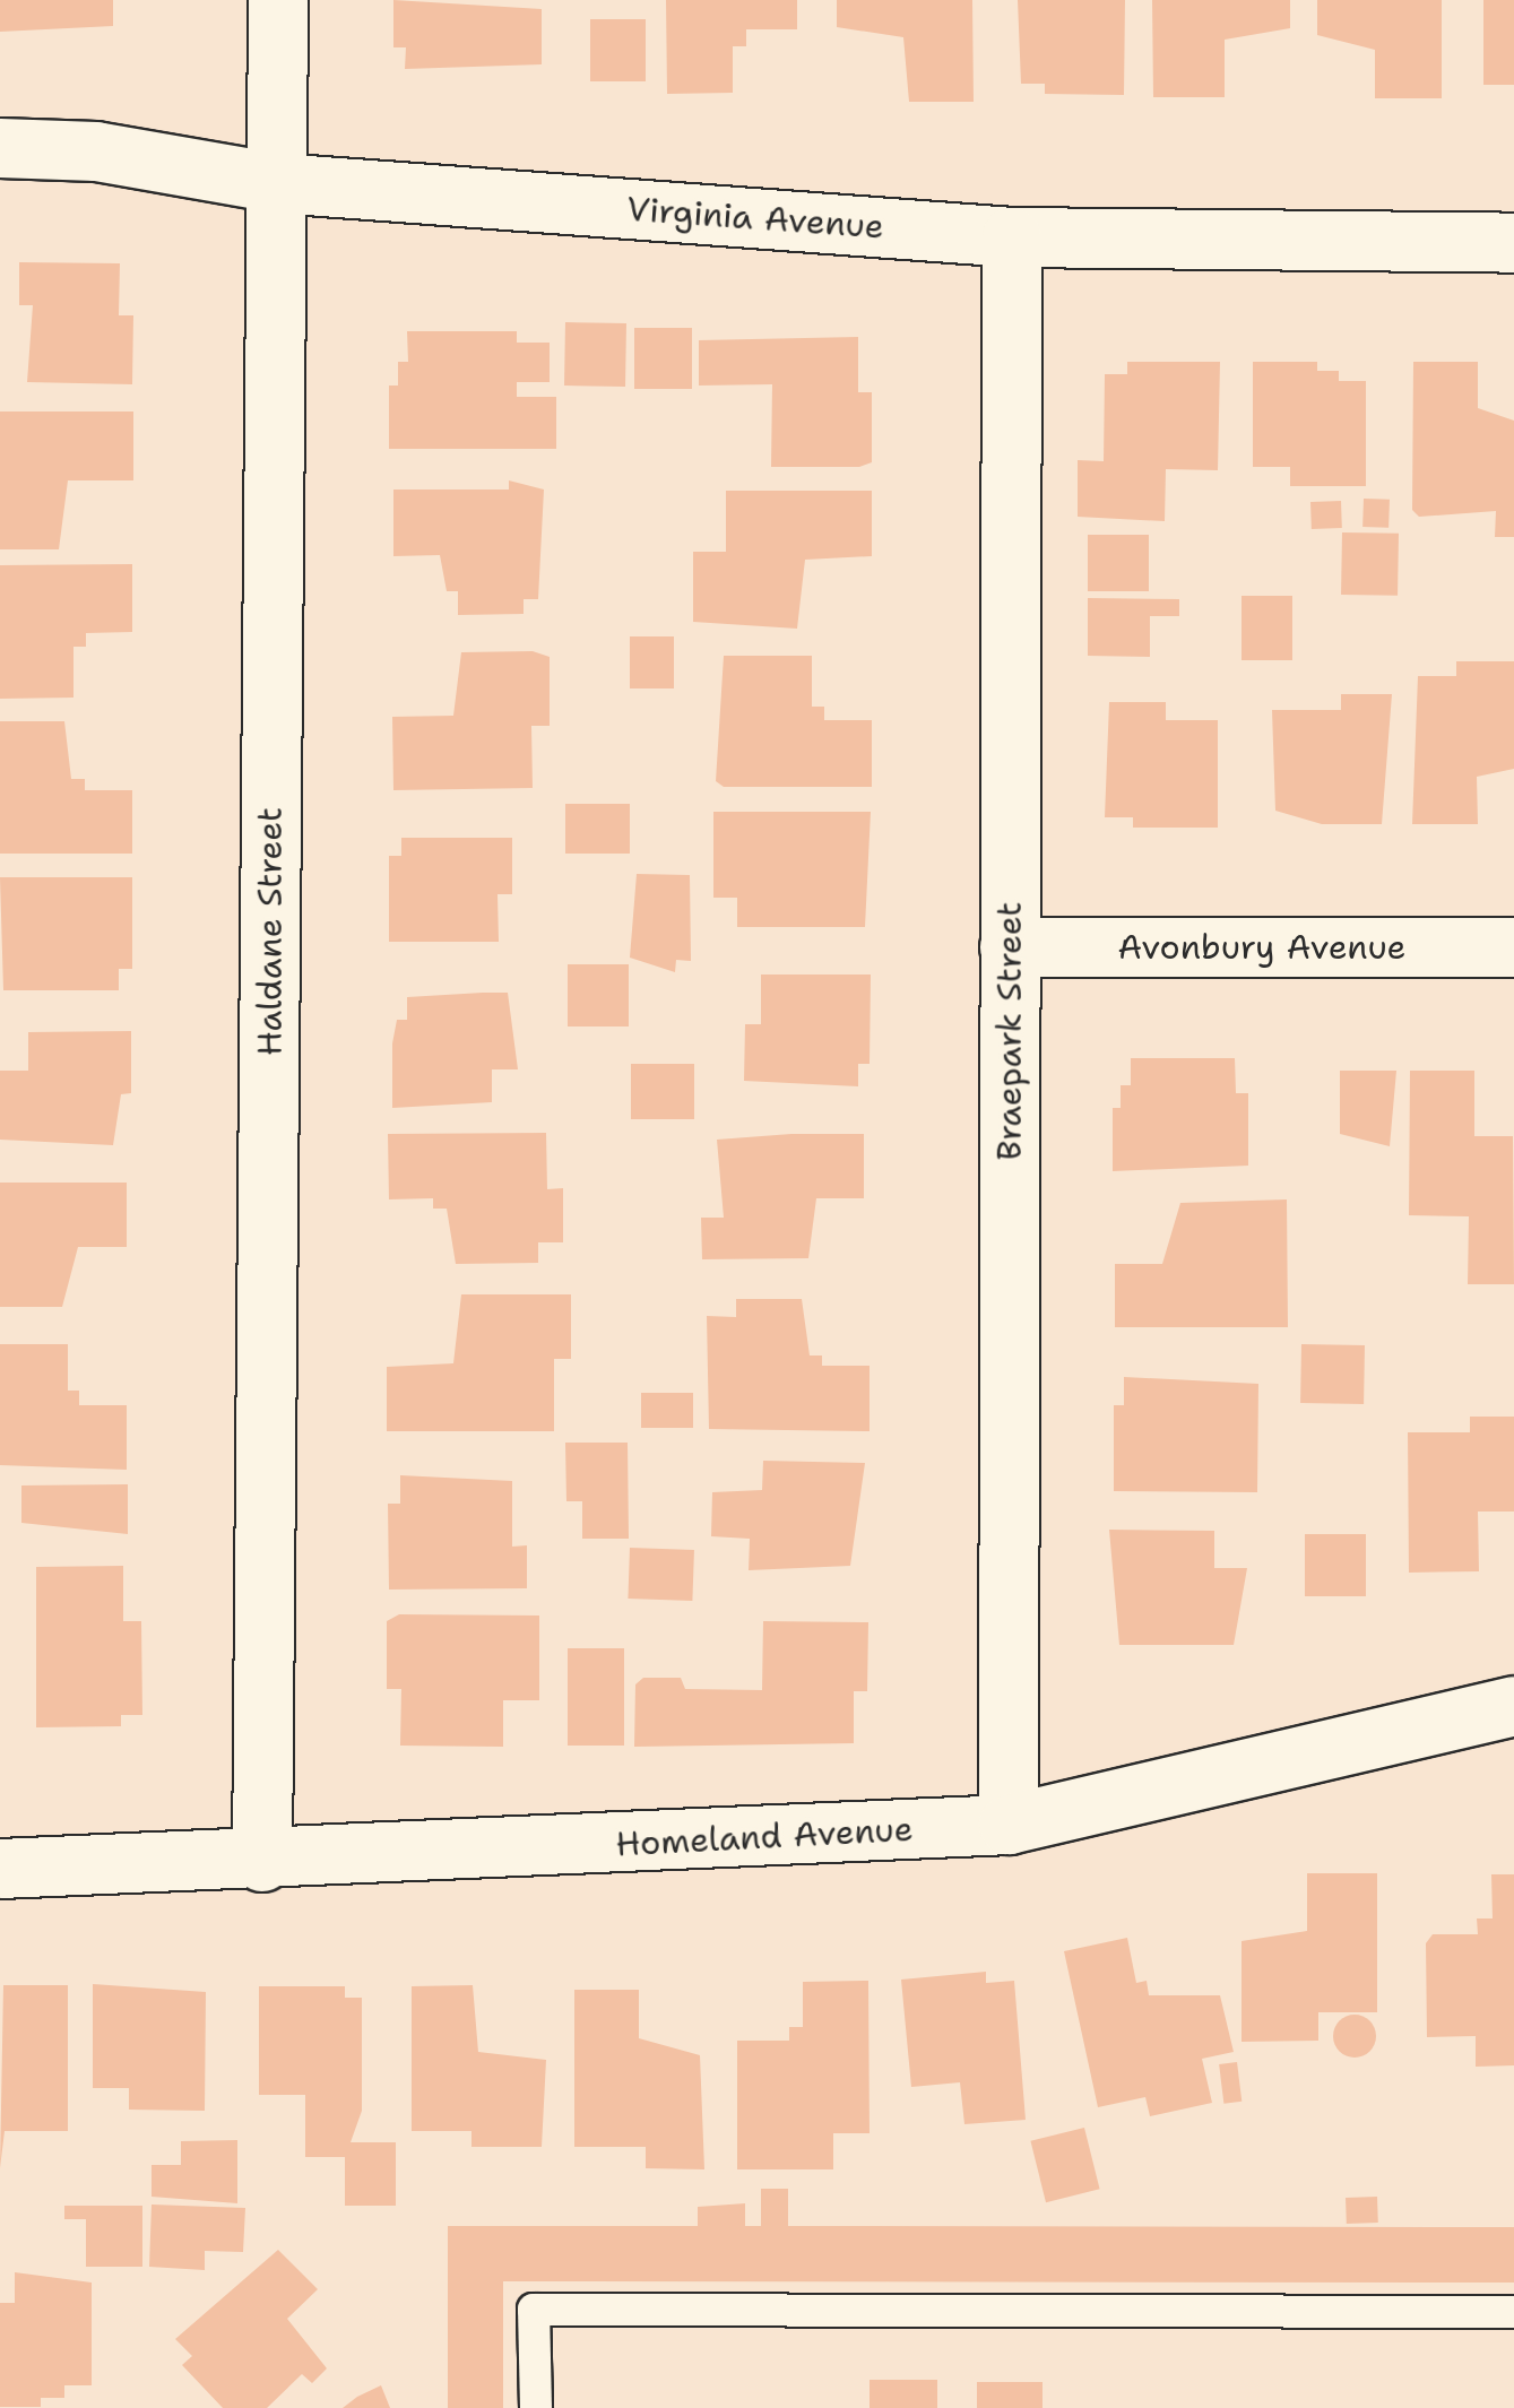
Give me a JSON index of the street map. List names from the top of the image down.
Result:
{
  "streets": {
    "street": [
      "Virginia Avenue",
      "Haldane Street",
      "Avonbury Avenue",
      "Braepark Street",
      "Homeland Avenue"
    ]
  },
  "crossings": [
    ["Virginia Avenue", "Haldane Street"],
    ["Virginia Avenue", "Braepark Street"],
    ["Haldane Street", "Homeland Avenue"],
    ["Avonbury Avenue", "Braepark Street"],
    ["Braepark Street", "Homeland Avenue"]
  ]
}
